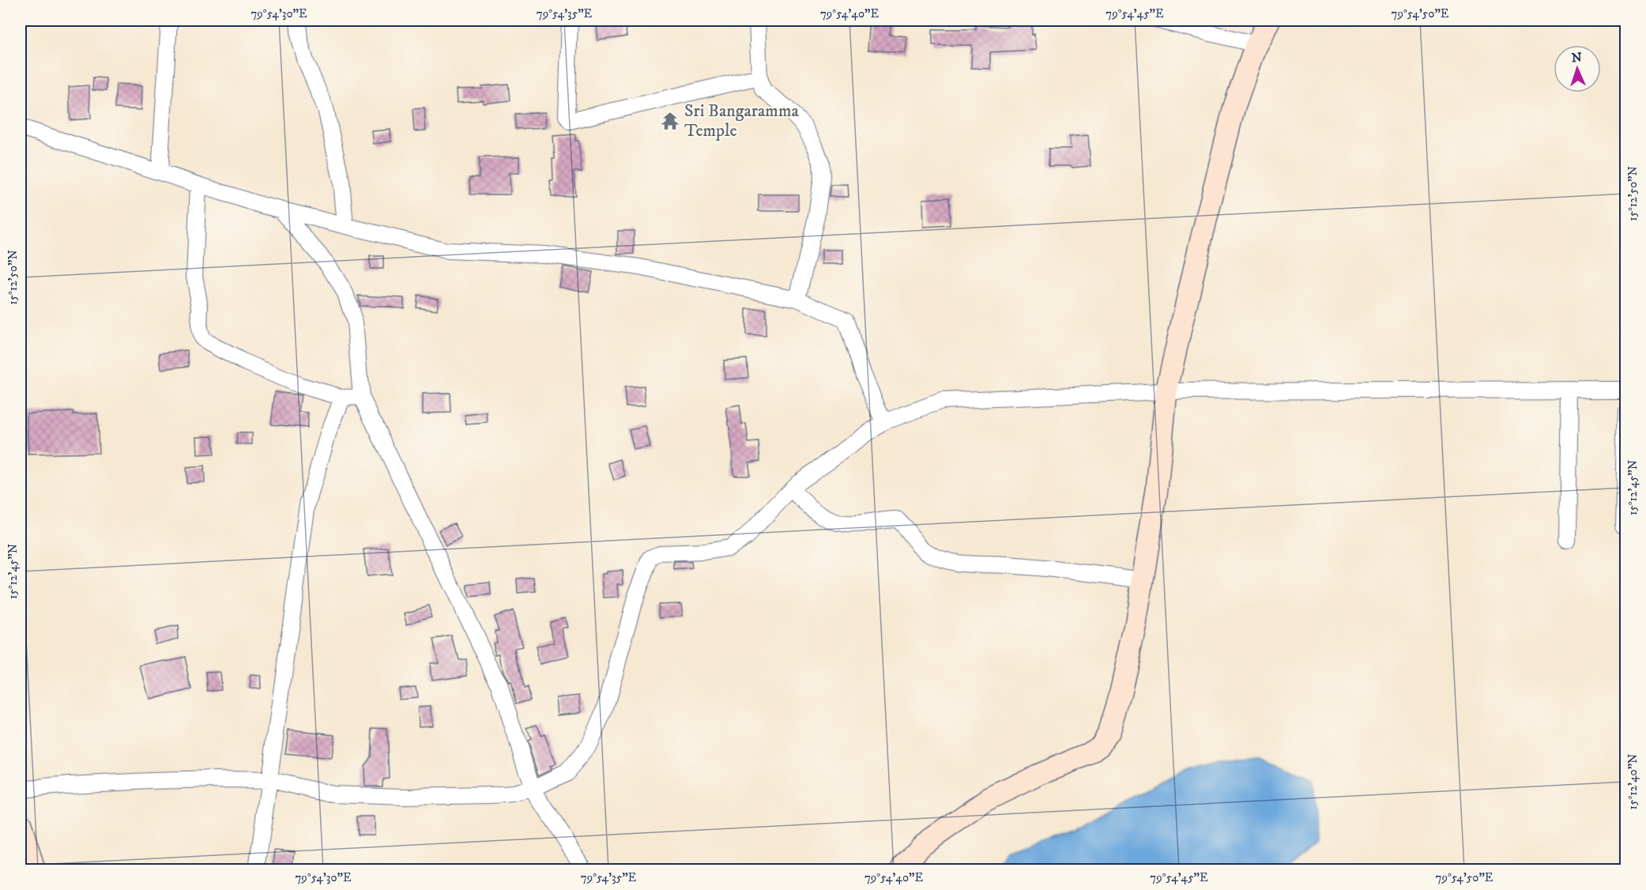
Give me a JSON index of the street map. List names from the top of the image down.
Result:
{
  "places": {
    "temple": ["Sri Bangaramma Temple"]
  },
  "north": "top",
  "coordinates": [
    "79°54'30\"E",
    "79°54'35\"E",
    "79°54'40\"E",
    "79°54'45\"E",
    "79°54'50\"E",
    "15°12'50\"N",
    "15°12'45\"N",
    "15°12'40\"N"
  ]
}
